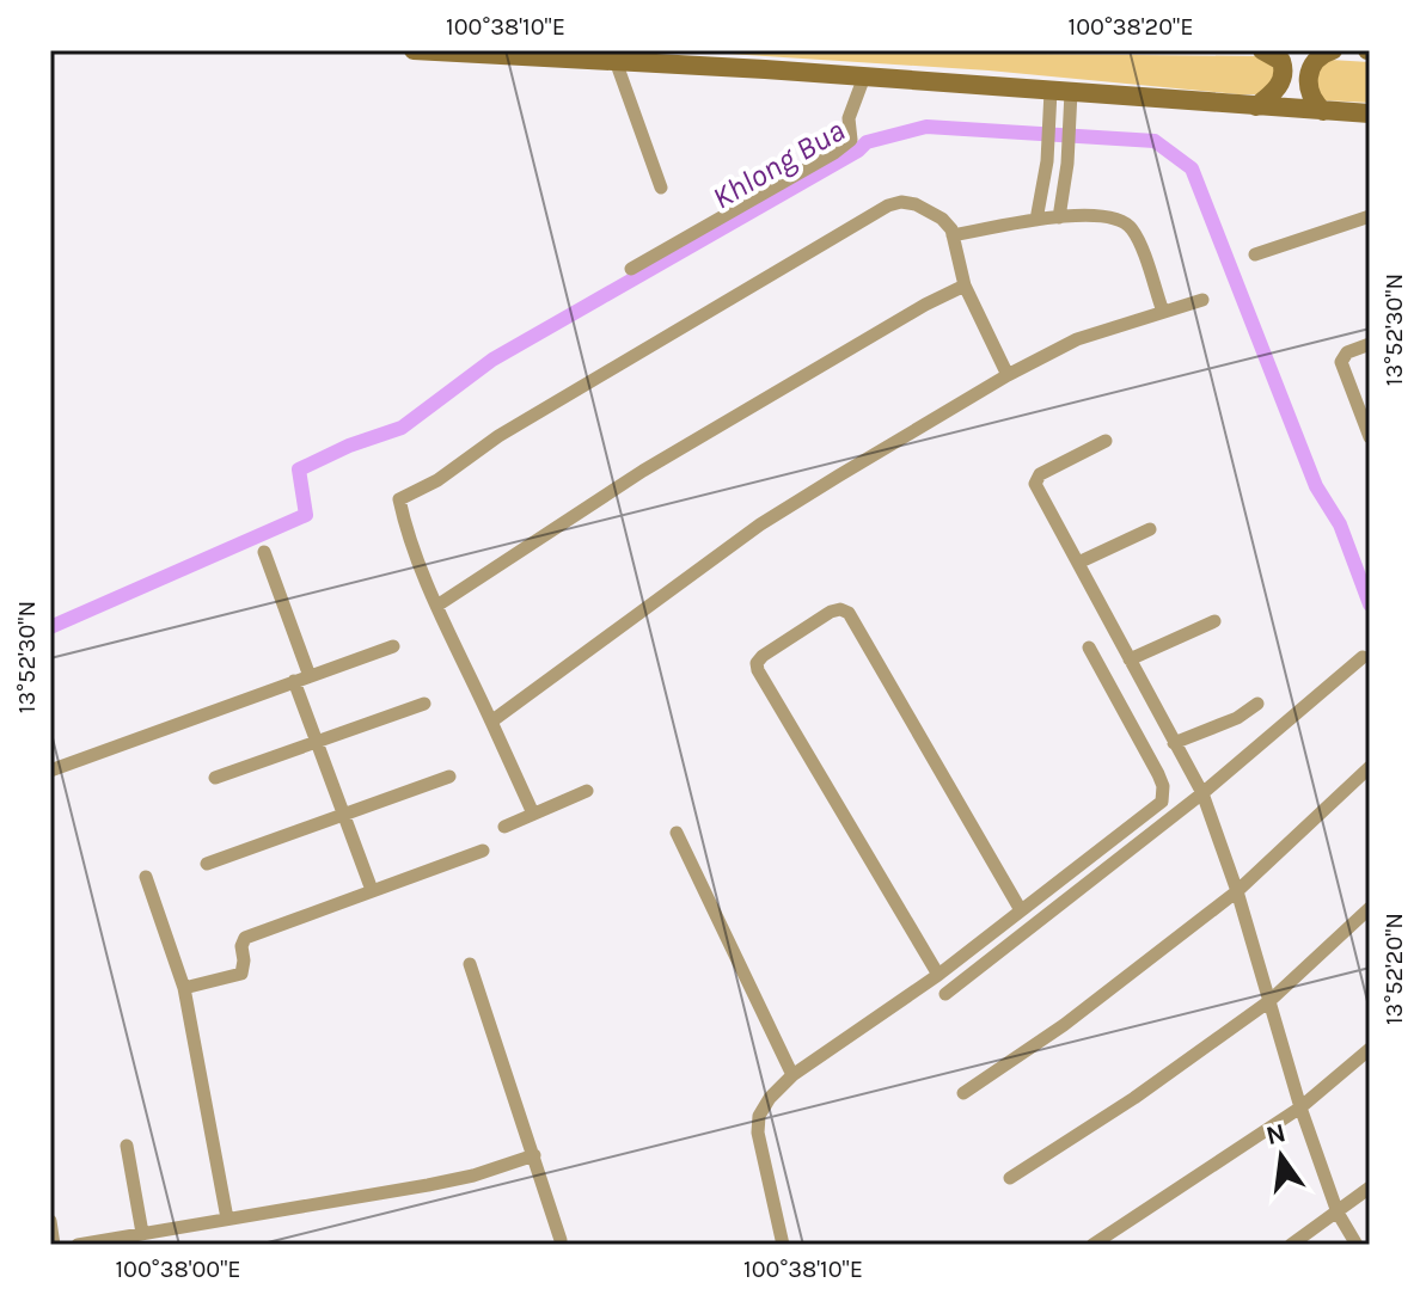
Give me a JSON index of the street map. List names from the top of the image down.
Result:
{
  "water": ["Khlong Bua"],
  "north": "top",
  "coordinates": [
    "100°38'10\"E",
    "100°38'20\"E",
    "13°52'30\"N",
    "13°52'20\"N",
    "100°38'00\"E"
  ]
}
